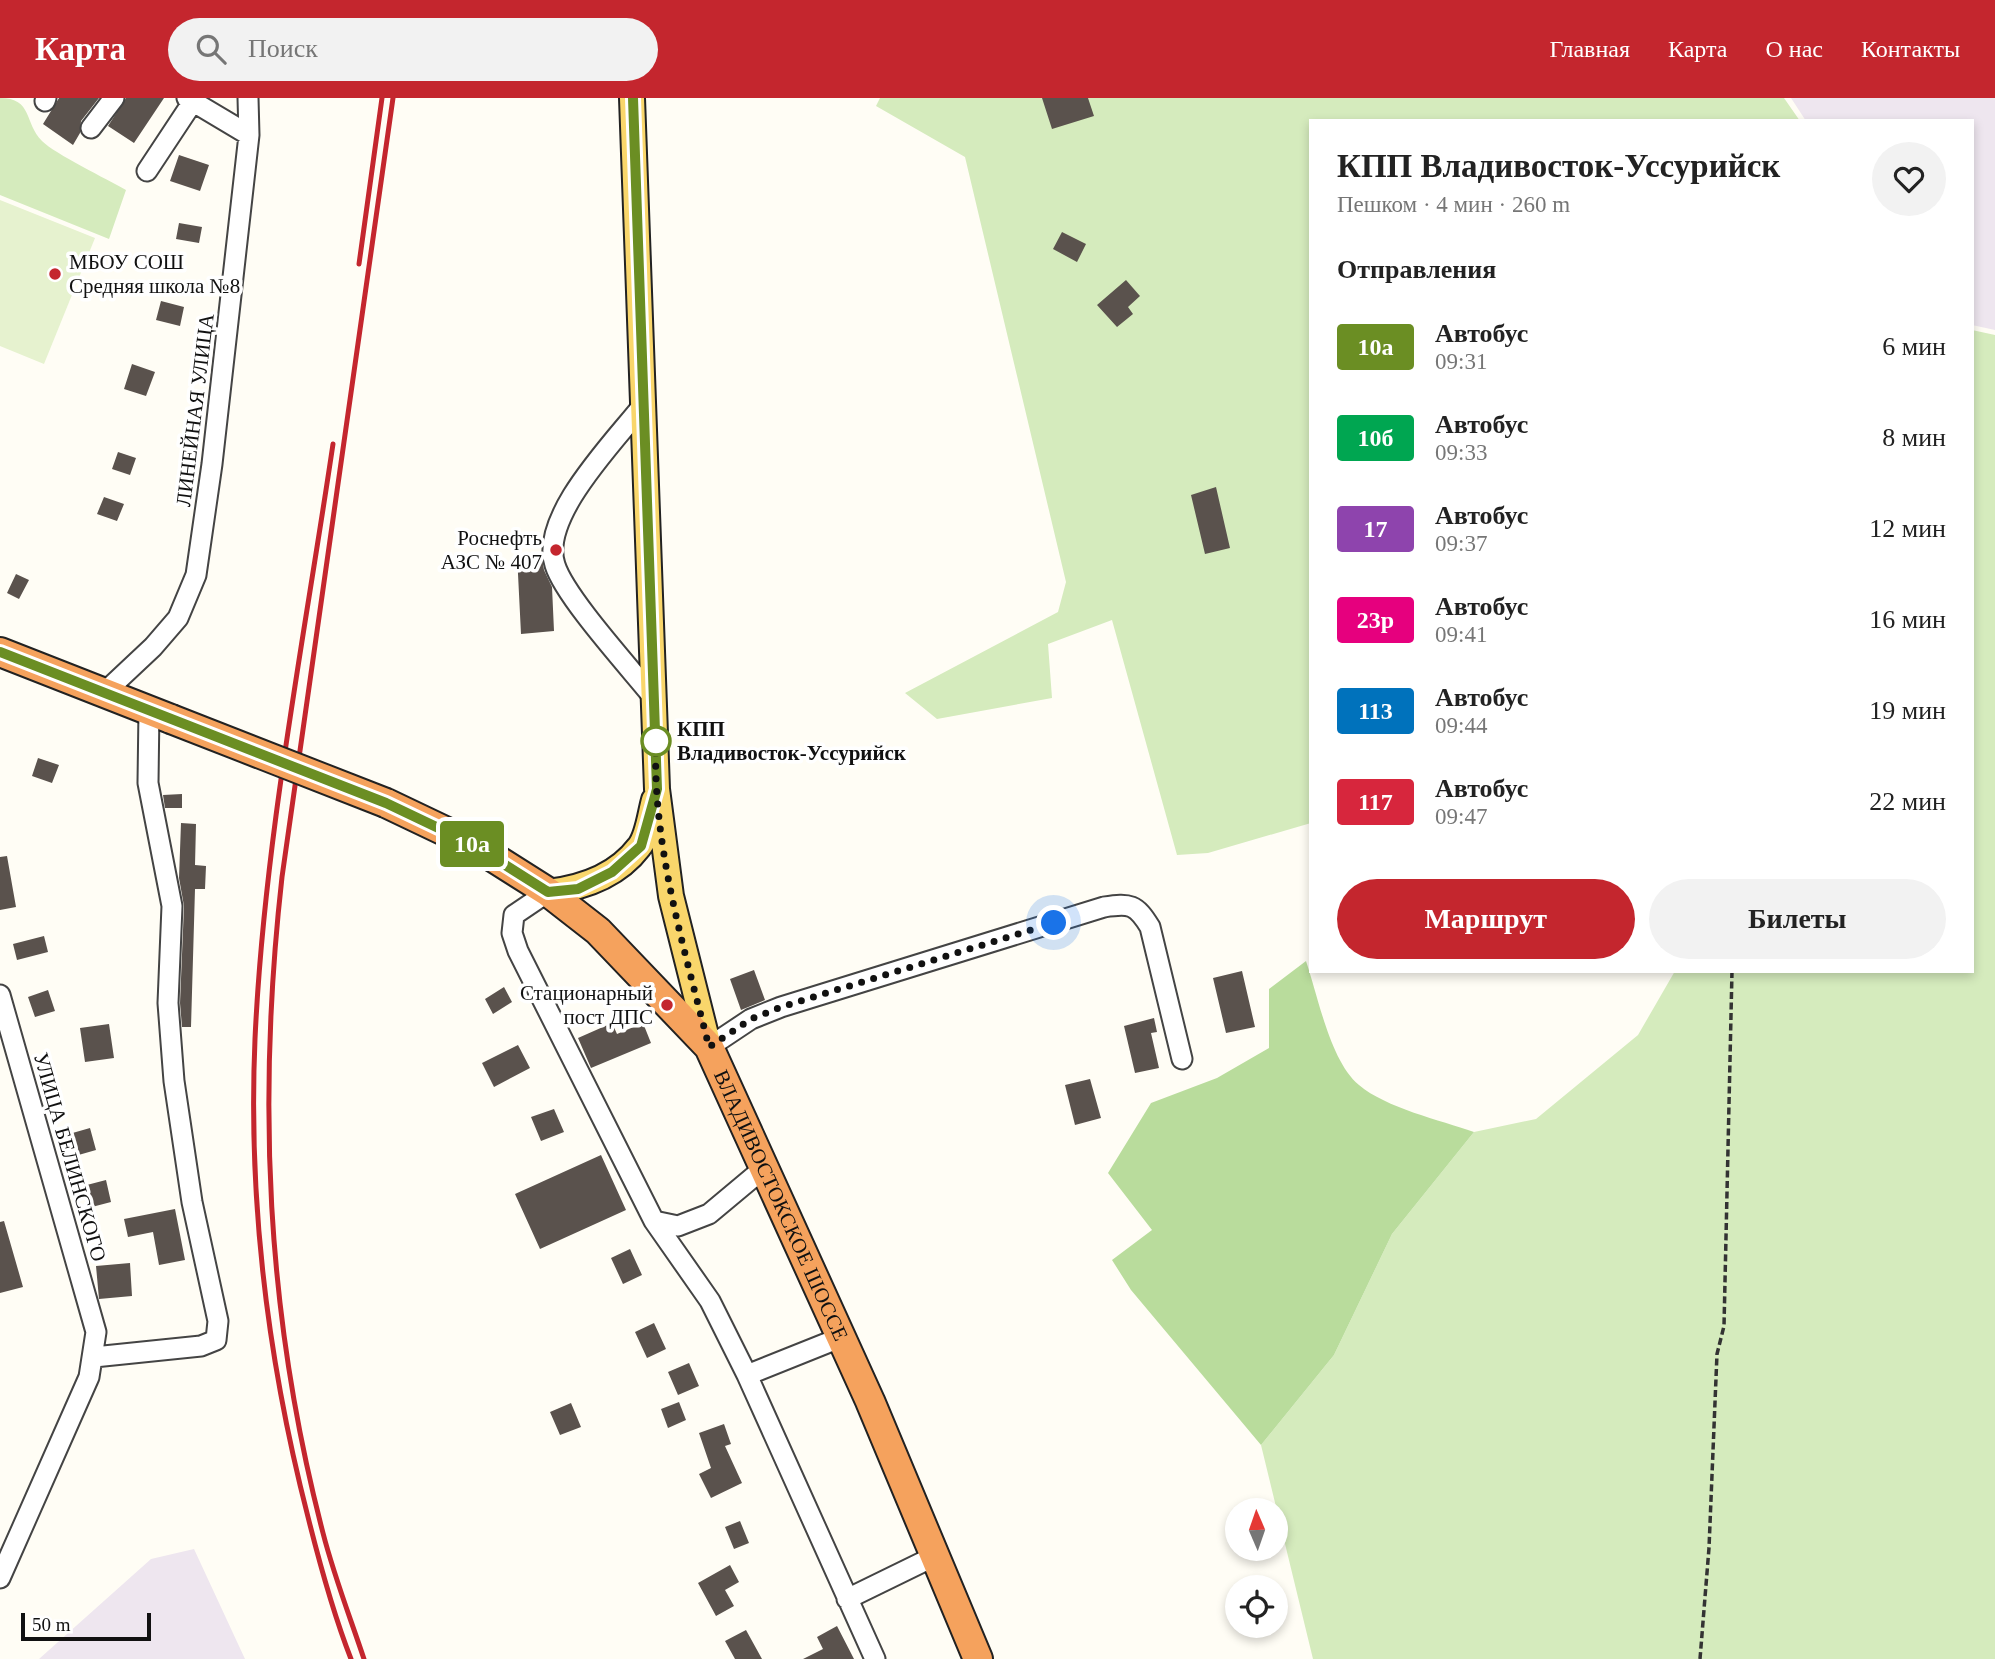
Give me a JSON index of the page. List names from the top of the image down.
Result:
{
  "streets": {
    "highway": ["ВЛАДИВОСТОКСКОЕ ШОССЕ"],
    "street": ["ЛИНЕЙНАЯ УЛИЦА", "УЛИЦА БЕЛИНСКОГО"]
  },
  "crossings": [
    ["ЛИНЕЙНАЯ УЛИЦА", "ВЛАДИВОСТОКСКОЕ ШОССЕ"]
  ],
  "places": [
    "МБОУ СОШ Средняя школа №8",
    "Роснефть АЗС № 407",
    "КПП Владивосток-Уссурийск",
    "Стационарный пост ДПС"
  ],
  "lines": ["bus line 10а"],
  "scale_bar": "50 m",
  "north": "top",
  "page": {
    "header": "Карта",
    "search": "Поиск",
    "nav": [
      "Главная",
      "Карта",
      "О нас",
      "Контакты"
    ],
    "on_map": "10а",
    "heading": [
      ["КПП Владивосток-Уссурийск", "Пешком · 4 мин · 260 m"],
      "Отправления"
    ],
    "list": [
      {
        "mark": "10а",
        "name": "Автобус",
        "note": "09:31",
        "value": "6 мин"
      },
      {
        "mark": "10б",
        "name": "Автобус",
        "note": "09:33",
        "value": "8 мин"
      },
      {
        "mark": "17",
        "name": "Автобус",
        "note": "09:37",
        "value": "12 мин"
      },
      {
        "mark": "23р",
        "name": "Автобус",
        "note": "09:41",
        "value": "16 мин"
      },
      {
        "mark": "113",
        "name": "Автобус",
        "note": "09:44",
        "value": "19 мин"
      },
      {
        "mark": "117",
        "name": "Автобус",
        "note": "09:47",
        "value": "22 мин"
      }
    ],
    "buttons": ["Маршрут", "Билеты"],
    "scale": "50 m"
  }
}
